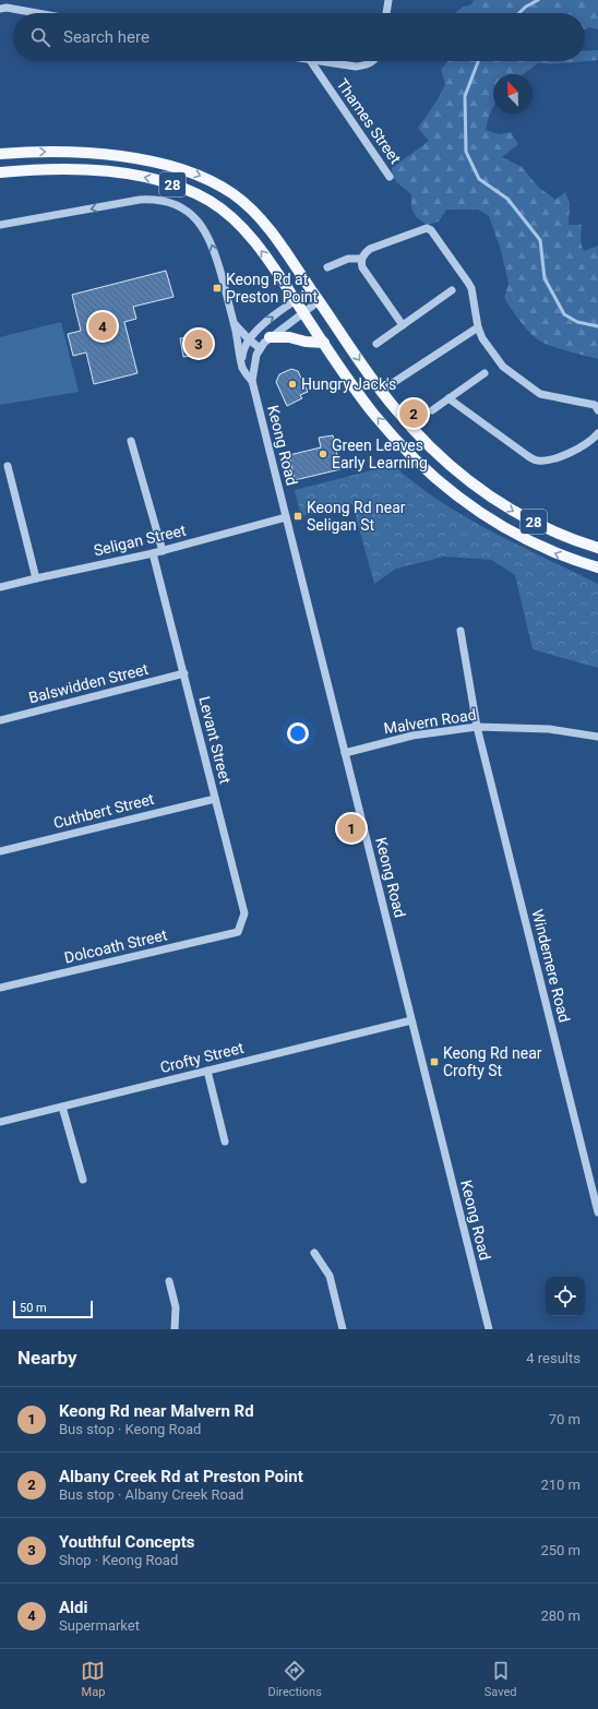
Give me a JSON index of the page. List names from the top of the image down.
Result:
{
  "streets": {
    "main road": ["28"],
    "street": [
      "Thames Street",
      "Keong Road",
      "Seligan Street",
      "Balswidden Street",
      "Malvern Road",
      "Levant Street",
      "Cuthbert Street",
      "Dolcoath Street",
      "Windemere Road",
      "Crofty Street"
    ]
  },
  "crossings": [
    ["28", "Keong Road"],
    ["Keong Road", "Seligan Street"],
    ["Keong Road", "Malvern Road"],
    ["Keong Road", "Crofty Street"],
    ["Seligan Street", "Levant Street"],
    ["Balswidden Street", "Levant Street"],
    ["Malvern Road", "Windemere Road"],
    ["Levant Street", "Cuthbert Street"],
    ["Levant Street", "Dolcoath Street"]
  ],
  "places": {
    "transit": ["Keong Rd at Preston Point", "Keong Rd near Seligan St", "Keong Rd near Crofty St"],
    "other": ["Hungry Jack's", "Green Leaves Early Learning"]
  },
  "scale_bar": "50 m",
  "north": "top left",
  "page": {
    "search": "Search here",
    "pins": [
      "4",
      "3",
      "2",
      "1"
    ],
    "scale": "50 m",
    "heading": ["Nearby", "4 results"],
    "list": [
      {
        "mark": "1",
        "name": "Keong Rd near Malvern Rd",
        "note": "Bus stop · Keong Road",
        "value": "70 m"
      },
      {
        "mark": "2",
        "name": "Albany Creek Rd at Preston Point",
        "note": "Bus stop · Albany Creek Road",
        "value": "210 m"
      },
      {
        "mark": "3",
        "name": "Youthful Concepts",
        "note": "Shop · Keong Road",
        "value": "250 m"
      },
      {
        "mark": "4",
        "name": "Aldi",
        "note": "Supermarket",
        "value": "280 m"
      }
    ],
    "nav": ["Map", "Directions", "Saved"]
  }
}
